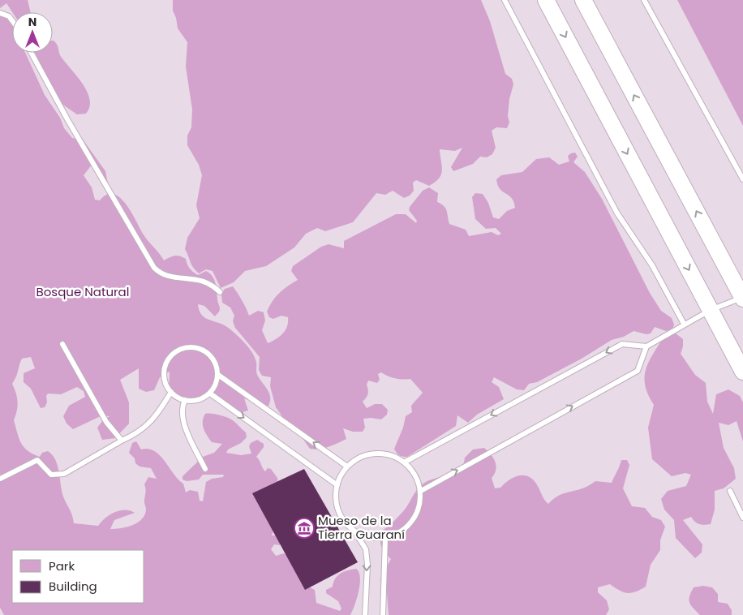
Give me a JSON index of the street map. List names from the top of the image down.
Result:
{
  "parks": ["Bosque Natural"],
  "places": {
    "museum": ["Mueso de la Tierra Guaraní"]
  },
  "legend": ["Park", "Building"],
  "north": "top"
}
